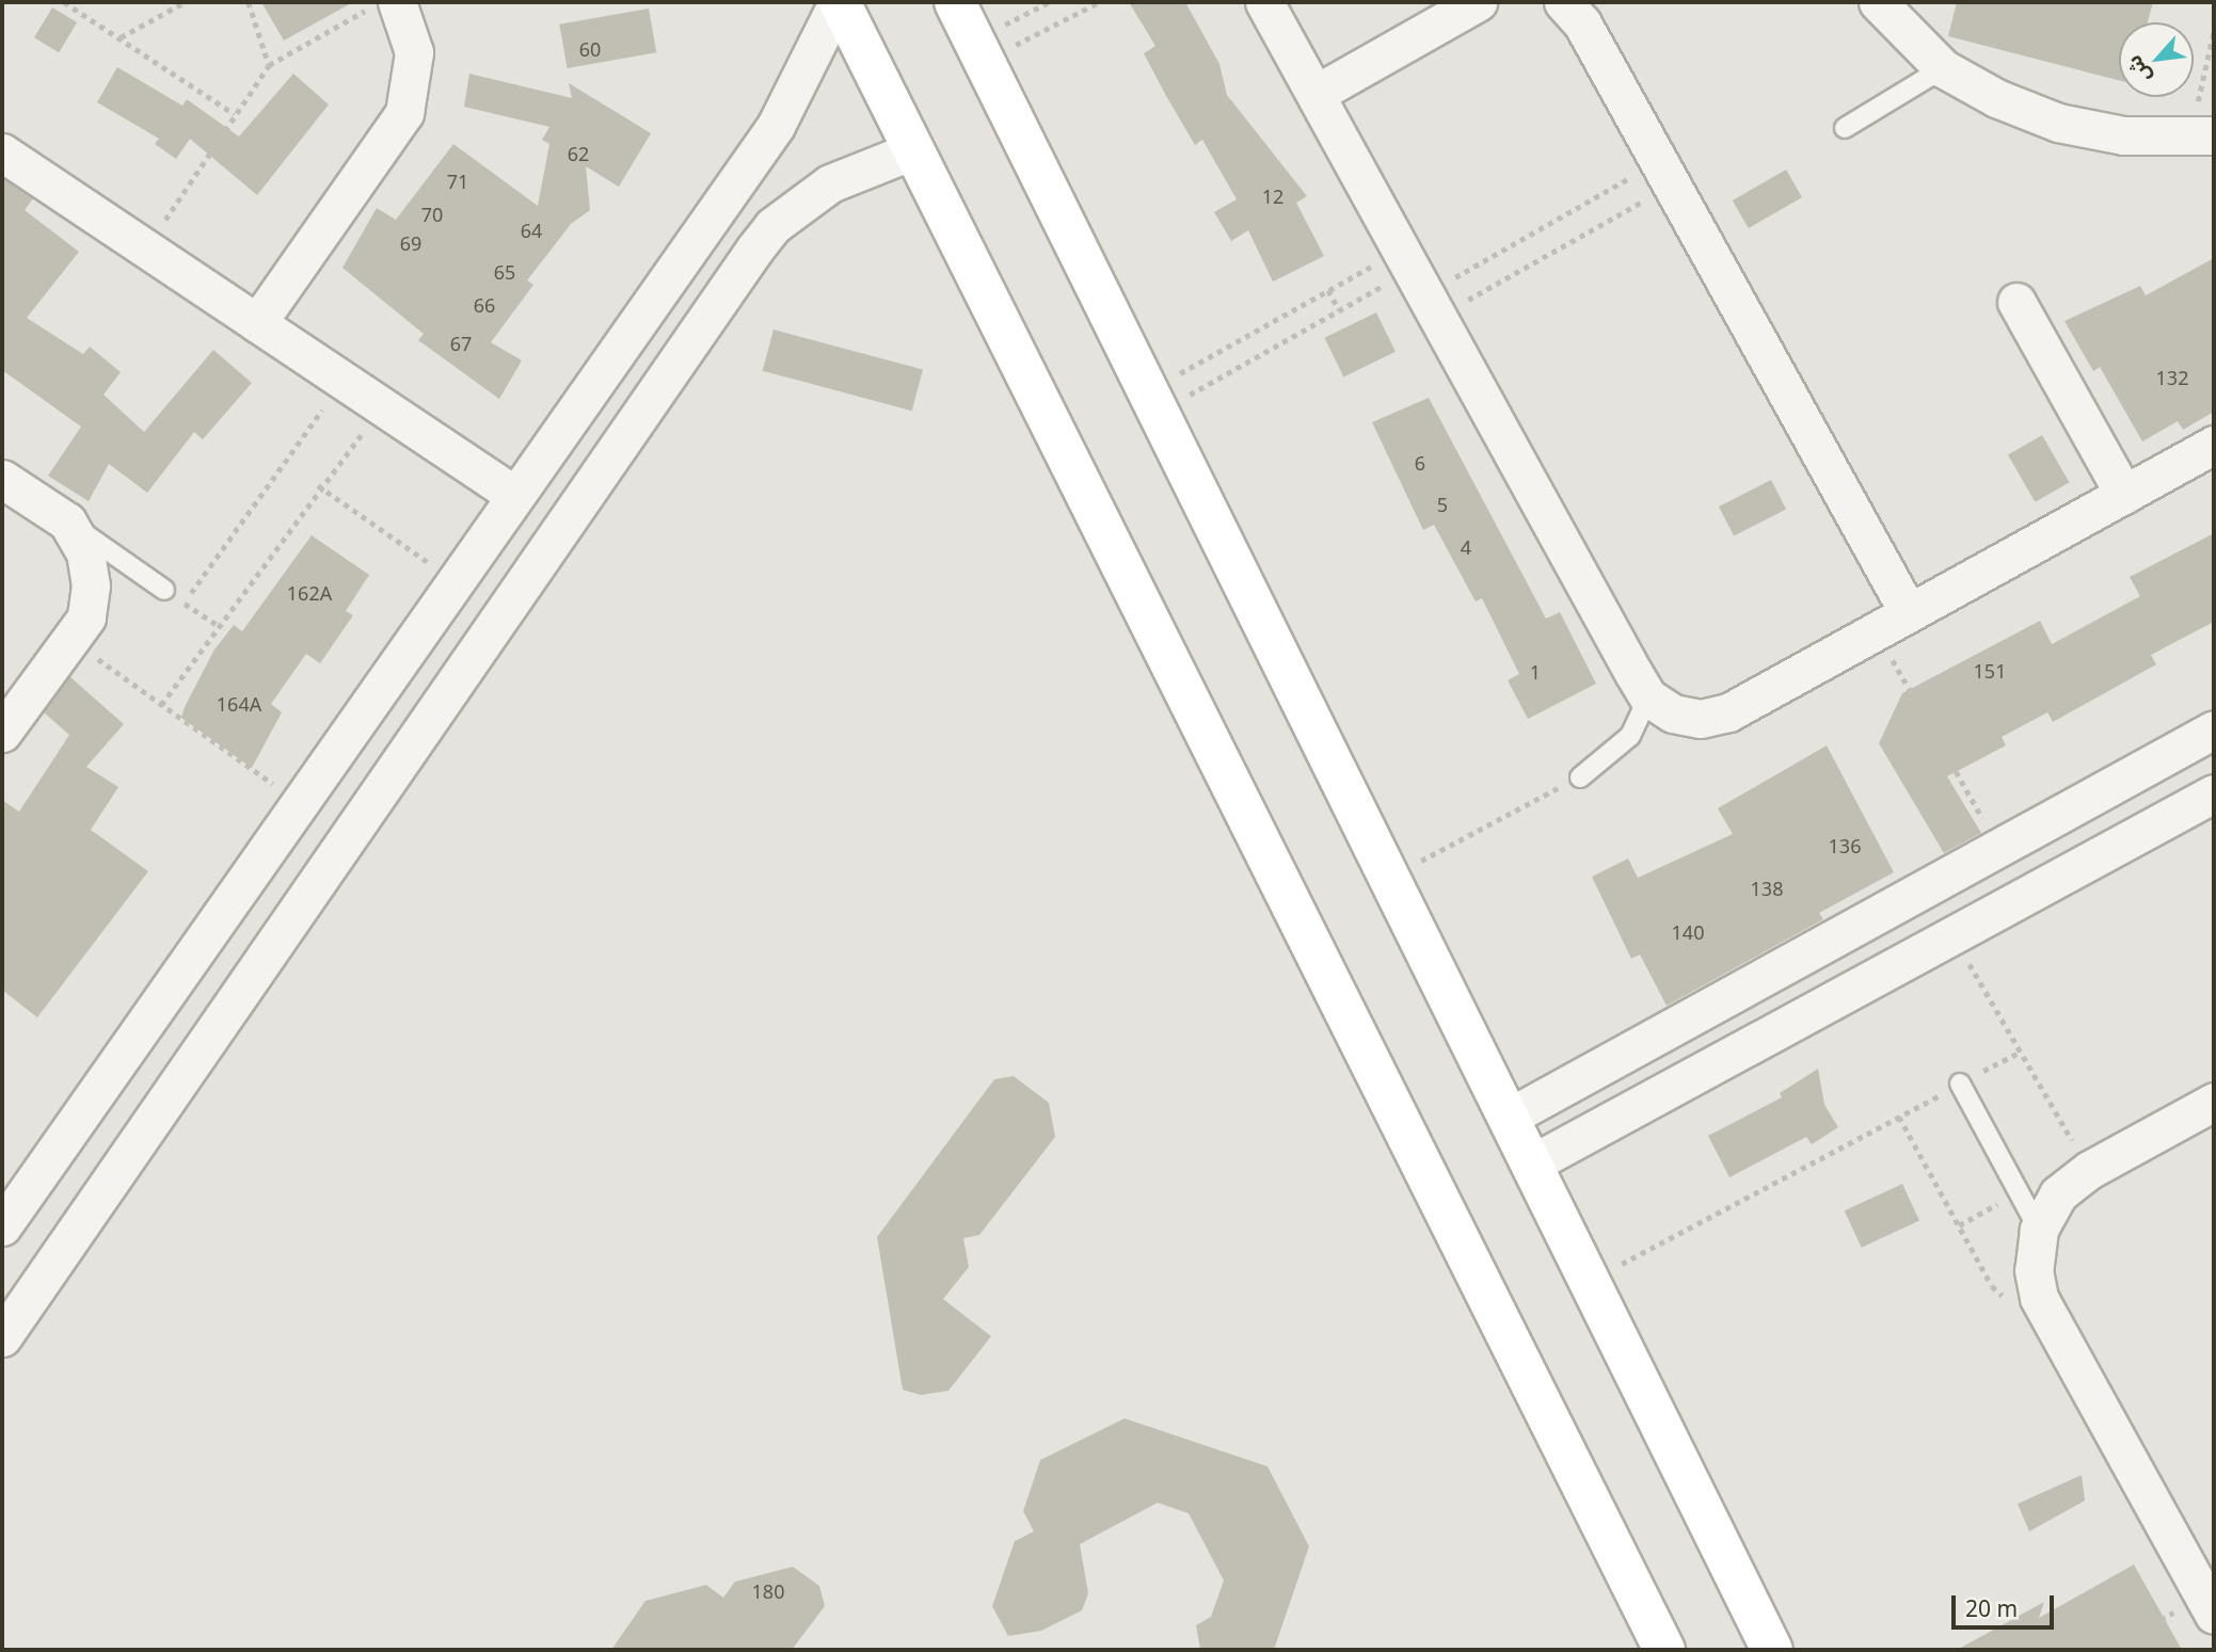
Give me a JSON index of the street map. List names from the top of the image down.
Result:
{
  "house_numbers": [
    "60",
    "62",
    "71",
    "12",
    "70",
    "64",
    "69",
    "65",
    "66",
    "67",
    "132",
    "6",
    "5",
    "4",
    "162A",
    "151",
    "1",
    "164A",
    "136",
    "138",
    "140",
    "180"
  ],
  "scale_bar": "20 m",
  "north": "bottom left"
}
